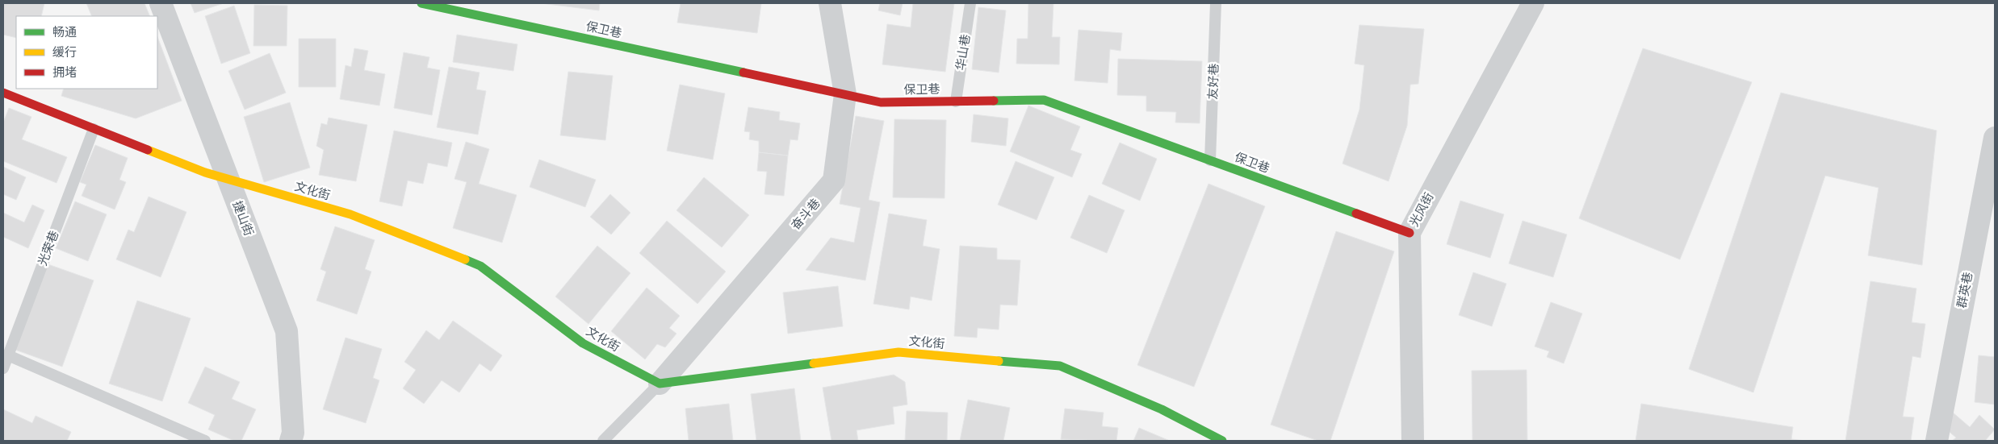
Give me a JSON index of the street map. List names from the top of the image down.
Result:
{
  "streets": {
    "street": [
      "保卫巷",
      "文化街",
      "光风街",
      "奋斗巷",
      "捷山街",
      "群英巷"
    ],
    "lane": ["华山巷", "友好巷", "光荣巷"]
  },
  "crossings": [
    ["保卫巷", "华山巷"],
    ["保卫巷", "友好巷"],
    ["保卫巷", "光风街"],
    ["保卫巷", "奋斗巷"],
    ["文化街", "奋斗巷"],
    ["文化街", "捷山街"],
    ["文化街", "光荣巷"]
  ],
  "legend": ["畅通", "缓行", "拥堵"]
}
